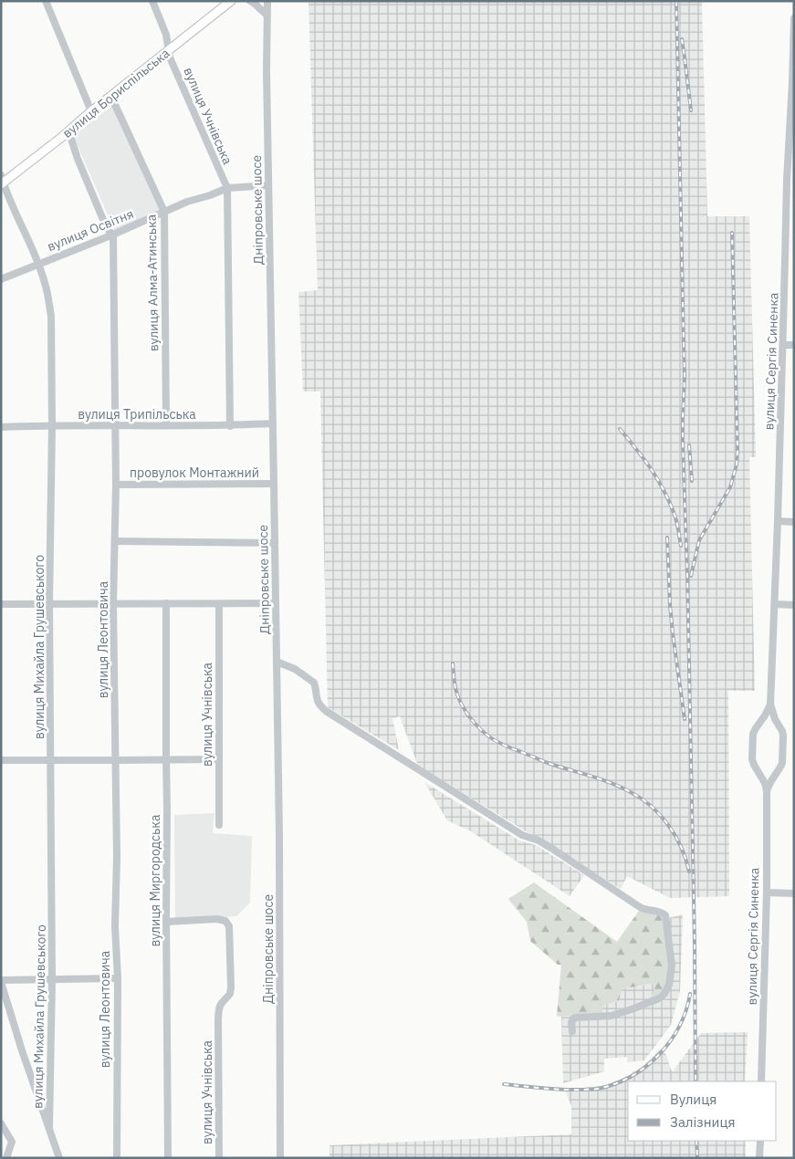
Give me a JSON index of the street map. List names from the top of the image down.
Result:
{
  "streets": {
    "main road": ["вулиця Бориспільська"],
    "street": [
      "вулиця Учнівська",
      "Дніпровське шосе",
      "вулиця Освітня",
      "вулиця Алма-Атинська",
      "вулиця Сергія Синенка",
      "вулиця Трипільська",
      "провулок Монтажний",
      "вулиця Леонтовича",
      "вулиця Михайла Грушевського",
      "вулиця Миргородська"
    ]
  },
  "crossings": [
    ["вулиця Бориспільська", "вулиця Учнівська"],
    ["вулиця Бориспільська", "вулиця Алма-Атинська"],
    ["вулиця Бориспільська", "вулиця Михайла Грушевського"],
    ["вулиця Учнівська", "вулиця Освітня"],
    ["вулиця Учнівська", "вулиця Миргородська"],
    ["Дніпровське шосе", "вулиця Освітня"],
    ["Дніпровське шосе", "вулиця Трипільська"],
    ["Дніпровське шосе", "провулок Монтажний"],
    ["вулиця Освітня", "вулиця Алма-Атинська"],
    ["вулиця Освітня", "вулиця Леонтовича"],
    ["вулиця Освітня", "вулиця Михайла Грушевського"],
    ["вулиця Алма-Атинська", "вулиця Трипільська"],
    ["вулиця Трипільська", "вулиця Леонтовича"],
    ["вулиця Трипільська", "вулиця Михайла Грушевського"],
    ["провулок Монтажний", "вулиця Леонтовича"]
  ],
  "legend": ["Вулиця", "Залізниця"]
}
